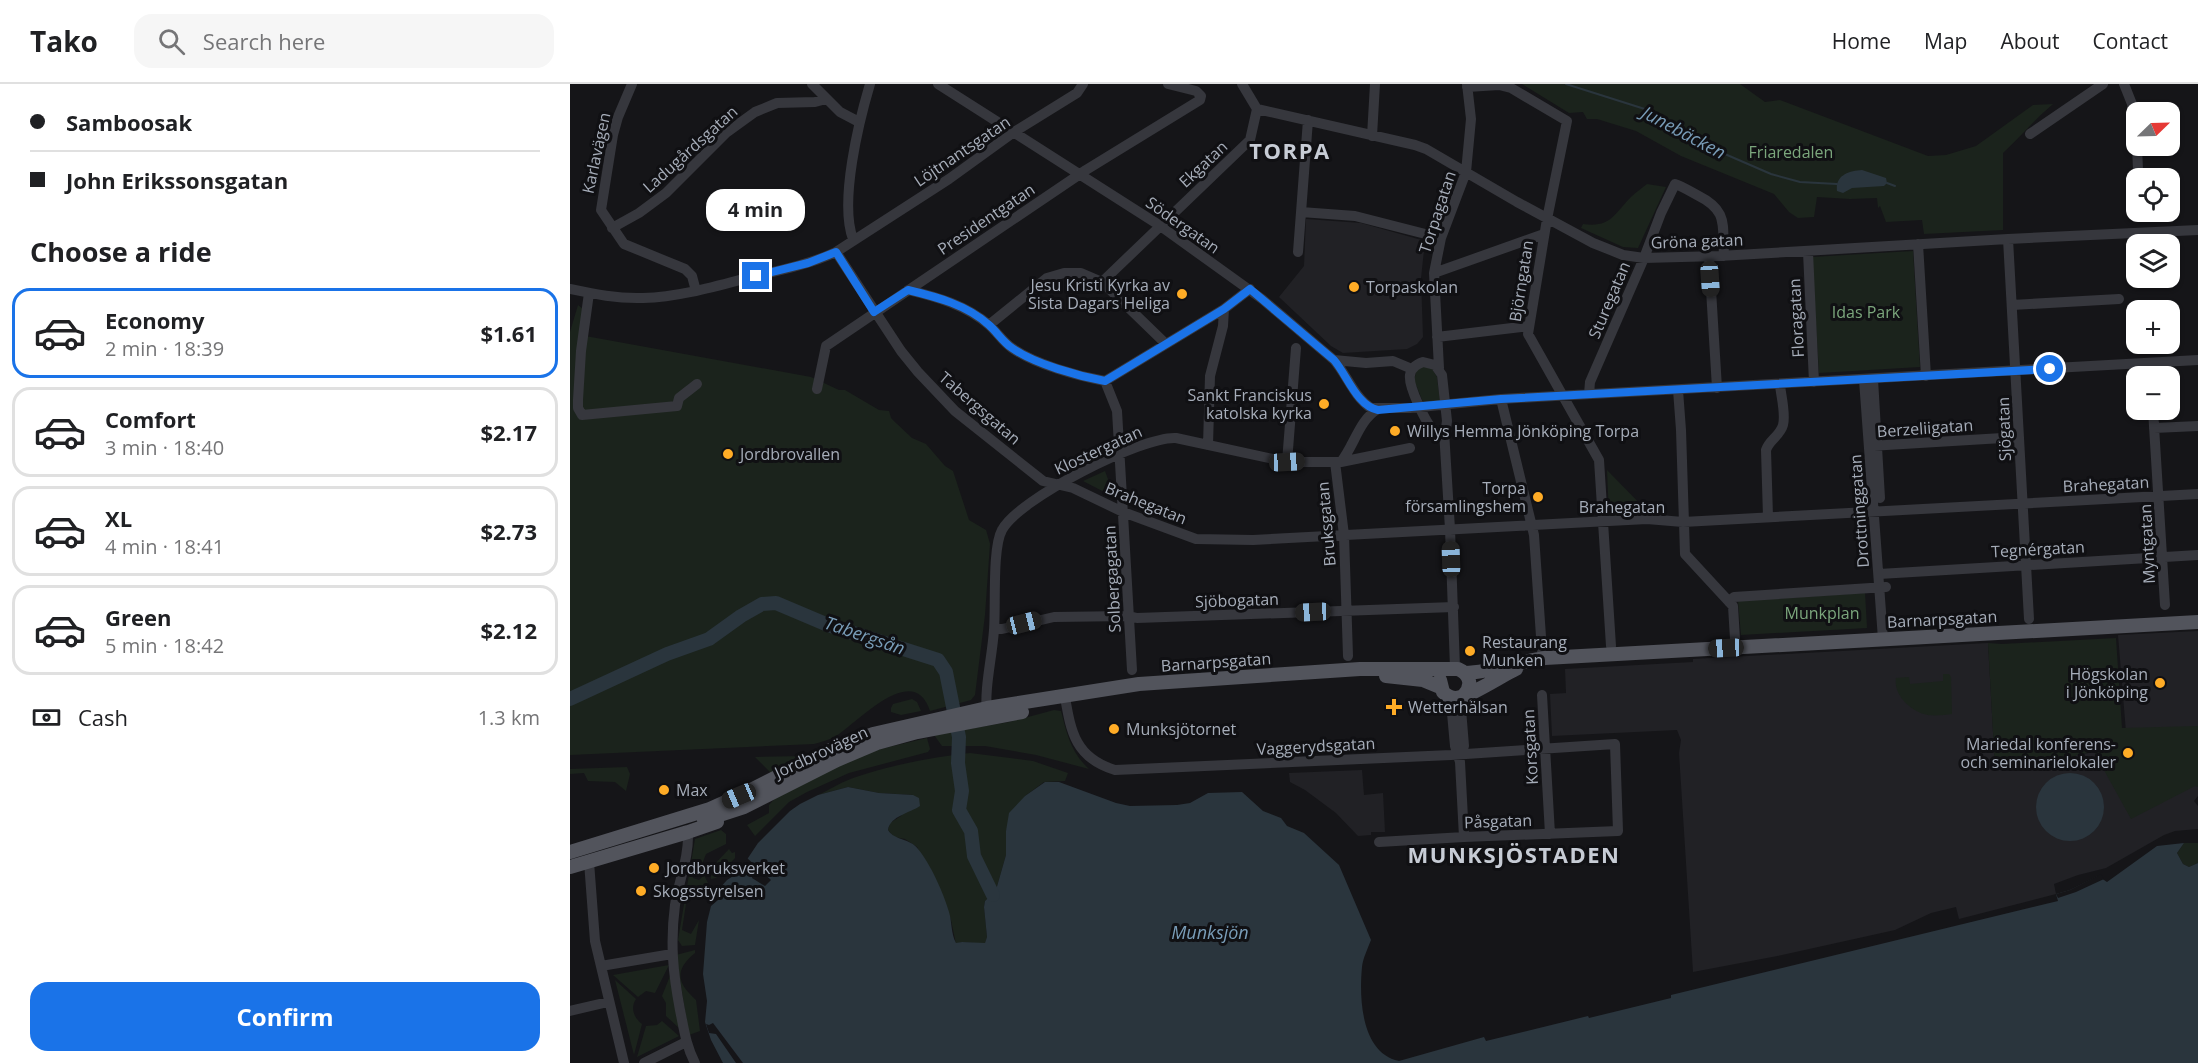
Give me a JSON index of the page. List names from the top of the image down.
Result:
{
  "streets": {
    "main road": ["Barnarpsgatan", "Jordbrovägen"],
    "street": [
      "Ladugårdsgatan",
      "Löjtnantsgatan",
      "Karlavägen",
      "Ekgatan",
      "Torpagatan",
      "Presidentgatan",
      "Södergatan",
      "Gröna gatan",
      "Björngatan",
      "Sturegatan",
      "Floragatan",
      "Tabergsgatan",
      "Berzeliigatan",
      "Sjögatan",
      "Klostergatan",
      "Brahegatan",
      "Drottninggatan",
      "Bruksgatan",
      "Myntgatan",
      "Tegnérgatan",
      "Solbergagatan",
      "Sjöbogatan",
      "Vaggerydsgatan",
      "Korsgatan",
      "Påsgatan"
    ]
  },
  "crossings": [
    ["Ladugårdsgatan", "Karlavägen"],
    ["Löjtnantsgatan", "Södergatan"],
    ["Löjtnantsgatan", "Tabergsgatan"],
    ["Ekgatan", "Södergatan"],
    ["Ekgatan", "Gröna gatan"],
    ["Torpagatan", "Gröna gatan"],
    ["Torpagatan", "Björngatan"],
    ["Presidentgatan", "Södergatan"],
    ["Presidentgatan", "Tabergsgatan"],
    ["Gröna gatan", "Björngatan"],
    ["Gröna gatan", "Sturegatan"],
    ["Gröna gatan", "Floragatan"],
    ["Gröna gatan", "Sjögatan"],
    ["Björngatan", "Brahegatan"],
    ["Tabergsgatan", "Klostergatan"],
    ["Tabergsgatan", "Brahegatan"],
    ["Berzeliigatan", "Sjögatan"],
    ["Berzeliigatan", "Drottninggatan"],
    ["Sjögatan", "Brahegatan"],
    ["Sjögatan", "Tegnérgatan"],
    ["Klostergatan", "Brahegatan"],
    ["Klostergatan", "Bruksgatan"],
    ["Klostergatan", "Solbergagatan"],
    ["Klostergatan", "Sjöbogatan"],
    ["Klostergatan", "Barnarpsgatan"],
    ["Klostergatan", "Jordbrovägen"],
    ["Brahegatan", "Drottninggatan"],
    ["Brahegatan", "Bruksgatan"],
    ["Brahegatan", "Myntgatan"],
    ["Brahegatan", "Solbergagatan"],
    ["Drottninggatan", "Tegnérgatan"],
    ["Drottninggatan", "Barnarpsgatan"],
    ["Bruksgatan", "Sjöbogatan"],
    ["Myntgatan", "Tegnérgatan"],
    ["Solbergagatan", "Sjöbogatan"],
    ["Barnarpsgatan", "Vaggerydsgatan"],
    ["Barnarpsgatan", "Jordbrovägen"],
    ["Vaggerydsgatan", "Korsgatan"],
    ["Vaggerydsgatan", "Påsgatan"],
    ["Korsgatan", "Påsgatan"]
  ],
  "districts": ["TORPA", "MUNKSJÖSTADEN"],
  "water": ["Junebäcken", "Tabergsån", "Munksjön"],
  "parks": ["Friaredalen", "Idas Park", "Munkplan"],
  "places": {
    "other": [
      "Torpaskolan",
      "Jesu Kristi Kyrka av Sista Dagars Heliga",
      "Sankt Franciskus katolska kyrka",
      "Willys Hemma Jönköping Torpa",
      "Jordbrovallen",
      "Torpa församlingshem",
      "Restaurang Munken",
      "Högskolan i Jönköping",
      "Munksjötornet",
      "Mariedal konferens- och seminarielokaler",
      "Max",
      "Jordbruksverket",
      "Skogsstyrelsen"
    ],
    "health": ["Wetterhälsan"]
  },
  "north": "top right",
  "page": {
    "header": "Tako",
    "search": "Search here",
    "nav": [
      "Home",
      "Map",
      "About",
      "Contact"
    ],
    "banner": ["Samboosak", "John Erikssonsgatan"],
    "map_buttons": ["+", "−"],
    "bubble": "4 min",
    "heading": "Choose a ride",
    "list": [
      {
        "name": "Economy",
        "note": "2 min · 18:39",
        "value": "$1.61"
      },
      {
        "name": "Comfort",
        "note": "3 min · 18:40",
        "value": "$2.17"
      },
      {
        "name": "XL",
        "note": "4 min · 18:41",
        "value": "$2.73"
      },
      {
        "name": "Green",
        "note": "5 min · 18:42",
        "value": "$2.12"
      }
    ],
    "pay": ["Cash", "1.3 km"],
    "buttons": "Confirm"
  }
}
